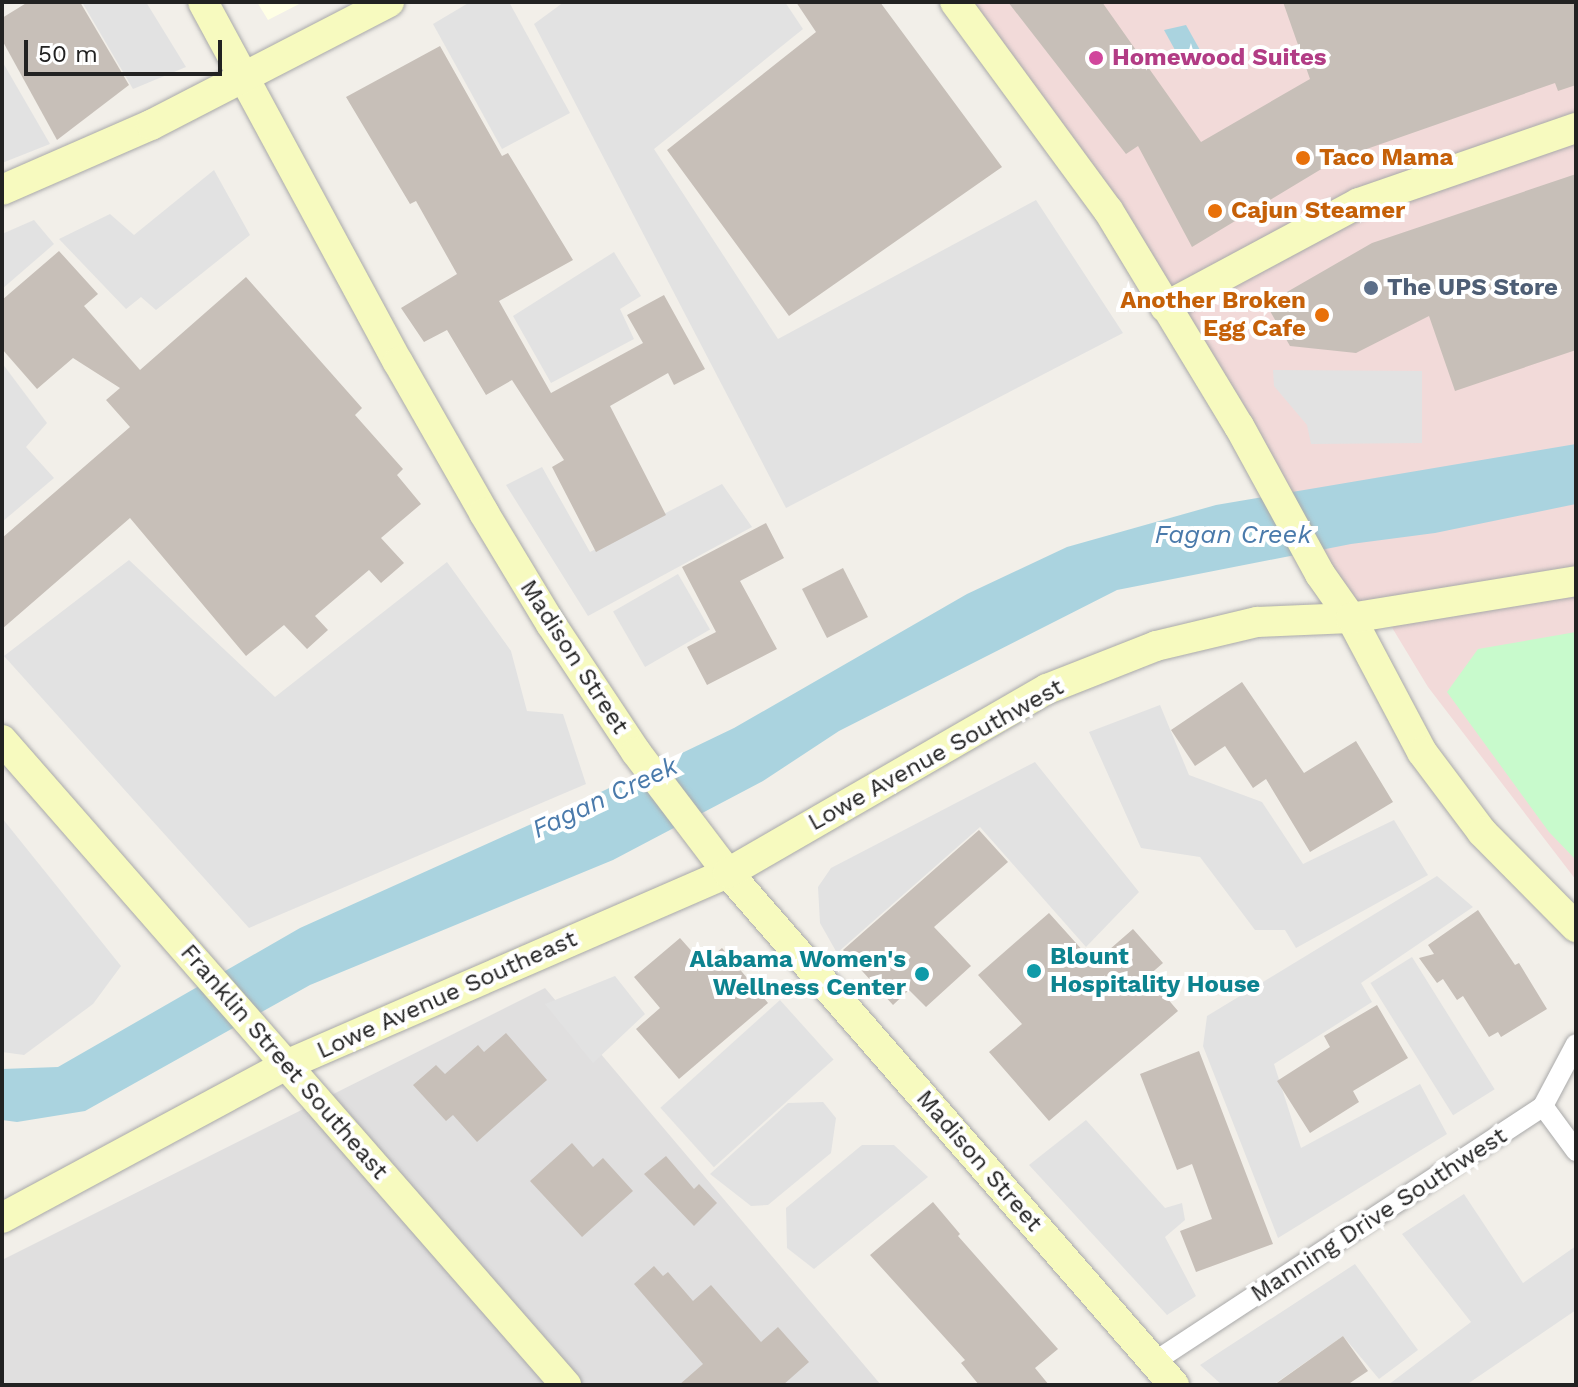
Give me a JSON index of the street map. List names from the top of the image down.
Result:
{
  "streets": {
    "street": [
      "Madison Street",
      "Lowe Avenue Southwest",
      "Lowe Avenue Southeast",
      "Franklin Street Southeast",
      "Manning Drive Southwest"
    ]
  },
  "crossings": [
    ["Madison Street", "Lowe Avenue Southwest"],
    ["Madison Street", "Lowe Avenue Southeast"],
    ["Madison Street", "Manning Drive Southwest"],
    ["Lowe Avenue Southwest", "Lowe Avenue Southeast"],
    ["Lowe Avenue Southeast", "Franklin Street Southeast"]
  ],
  "water": ["Fagan Creek"],
  "places": [
    "Homewood Suites",
    "Taco Mama",
    "Cajun Steamer",
    "The UPS Store",
    "Another Broken Egg Cafe",
    "Blount Hospitality House",
    "Alabama Women's Wellness Center"
  ],
  "scale_bar": "50 m"
}
